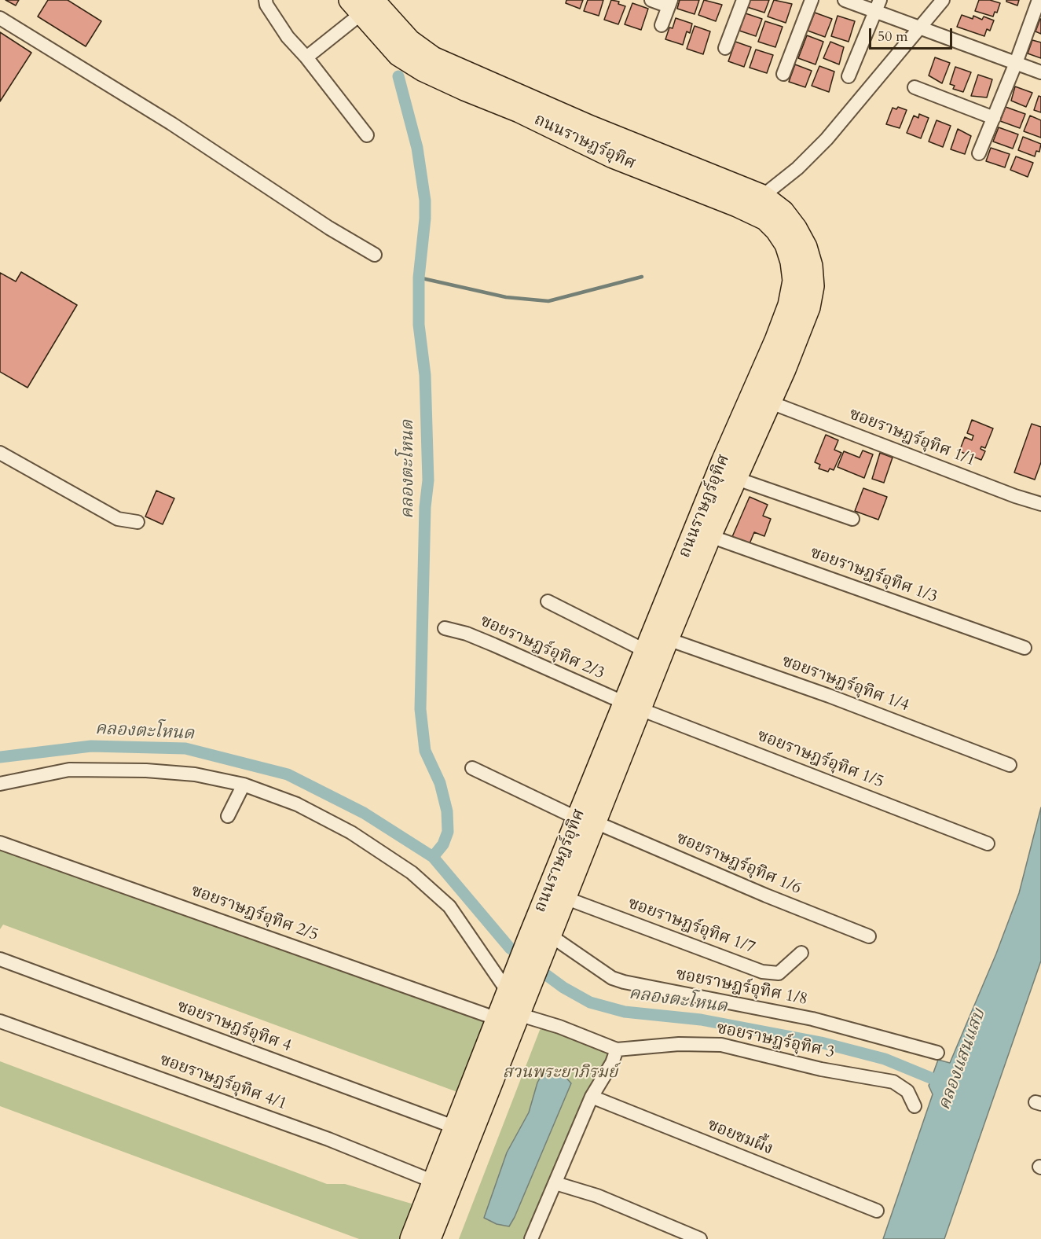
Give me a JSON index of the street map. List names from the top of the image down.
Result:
{
  "streets": {
    "main road": ["ถนนราษฎร์อุทิศ"],
    "street": [
      "ซอยราษฎร์อุทิศ 1/1",
      "ซอยราษฎร์อุทิศ 1/3",
      "ซอยราษฎร์อุทิศ 2/3",
      "ซอยราษฎร์อุทิศ 1/4",
      "ซอยราษฎร์อุทิศ 1/5",
      "ซอยราษฎร์อุทิศ 1/6",
      "ซอยราษฎร์อุทิศ 2/5",
      "ซอยราษฎร์อุทิศ 1/7",
      "ซอยราษฎร์อุทิศ 1/8",
      "ซอยราษฎร์อุทิศ 4",
      "ซอยราษฎร์อุทิศ 3",
      "ซอยราษฎร์อุทิศ 4/1",
      "ซอยชมผึ้ง"
    ]
  },
  "crossings": [
    ["ถนนราษฎร์อุทิศ", "ซอยราษฎร์อุทิศ 1/1"],
    ["ถนนราษฎร์อุทิศ", "ซอยราษฎร์อุทิศ 1/3"],
    ["ถนนราษฎร์อุทิศ", "ซอยราษฎร์อุทิศ 2/3"],
    ["ถนนราษฎร์อุทิศ", "ซอยราษฎร์อุทิศ 1/4"],
    ["ถนนราษฎร์อุทิศ", "ซอยราษฎร์อุทิศ 1/5"],
    ["ถนนราษฎร์อุทิศ", "ซอยราษฎร์อุทิศ 1/6"],
    ["ถนนราษฎร์อุทิศ", "ซอยราษฎร์อุทิศ 2/5"],
    ["ถนนราษฎร์อุทิศ", "ซอยราษฎร์อุทิศ 1/7"],
    ["ถนนราษฎร์อุทิศ", "ซอยราษฎร์อุทิศ 1/8"],
    ["ถนนราษฎร์อุทิศ", "ซอยราษฎร์อุทิศ 4"],
    ["ถนนราษฎร์อุทิศ", "ซอยราษฎร์อุทิศ 3"],
    ["ถนนราษฎร์อุทิศ", "ซอยราษฎร์อุทิศ 4/1"],
    ["ซอยราษฎร์อุทิศ 2/3", "ซอยราษฎร์อุทิศ 1/5"],
    ["ซอยราษฎร์อุทิศ 2/5", "ซอยราษฎร์อุทิศ 3"]
  ],
  "water": ["คลองตะโหนด", "คลองแสนแสบ"],
  "parks": ["สวนพระยาภิรมย์"],
  "scale_bar": "50 m"
}
